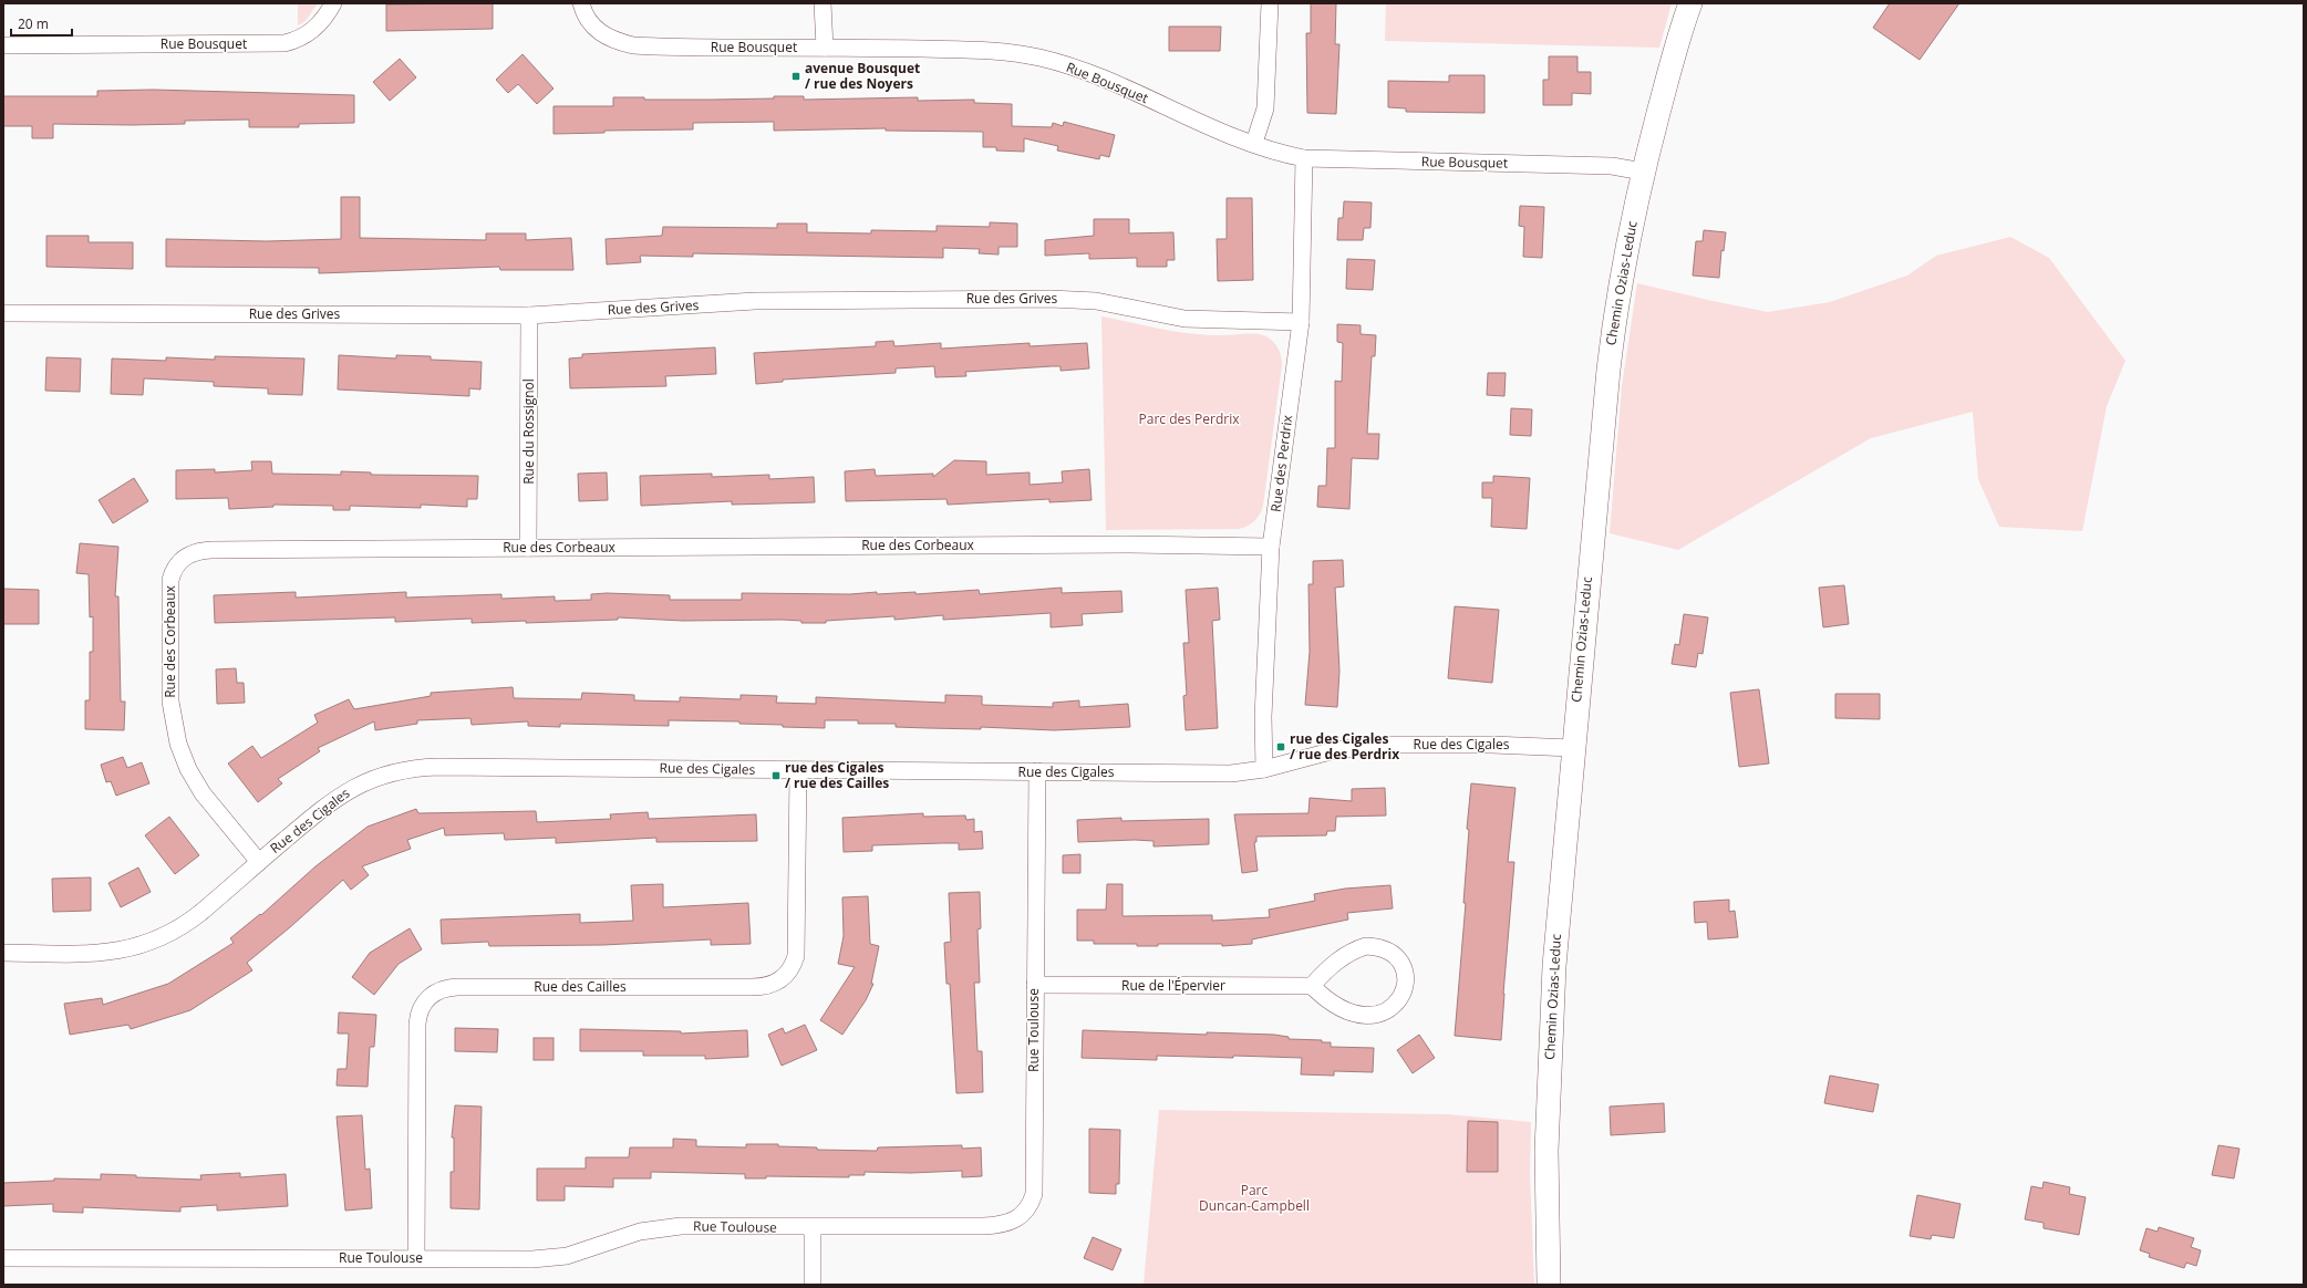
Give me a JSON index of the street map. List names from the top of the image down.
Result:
{
  "streets": {
    "street": [
      "Rue Bousquet",
      "Chemin Ozias-Leduc",
      "Rue des Grives",
      "Rue du Rossignol",
      "Rue des Perdrix",
      "Rue des Corbeaux",
      "Rue des Cigales",
      "Rue de l'Épervier",
      "Rue des Cailles",
      "Rue Toulouse"
    ]
  },
  "crossings": [
    ["Rue Bousquet", "Chemin Ozias-Leduc"],
    ["Rue Bousquet", "Rue des Perdrix"],
    ["Chemin Ozias-Leduc", "Rue des Cigales"],
    ["Rue des Grives", "Rue du Rossignol"],
    ["Rue des Grives", "Rue des Perdrix"],
    ["Rue du Rossignol", "Rue des Corbeaux"],
    ["Rue des Perdrix", "Rue des Corbeaux"],
    ["Rue des Perdrix", "Rue des Cigales"],
    ["Rue des Corbeaux", "Rue des Cigales"],
    ["Rue des Cigales", "Rue des Cailles"],
    ["Rue des Cigales", "Rue Toulouse"],
    ["Rue de l'Épervier", "Rue Toulouse"],
    ["Rue des Cailles", "Rue Toulouse"]
  ],
  "parks": ["Parc des Perdrix", "Parc Duncan-Campbell"],
  "places": {
    "transit": ["avenue Bousquet / rue des Noyers", "rue des Cigales / rue des Perdrix", "rue des Cigales / rue des Cailles"]
  },
  "scale_bar": "20 m"
}
